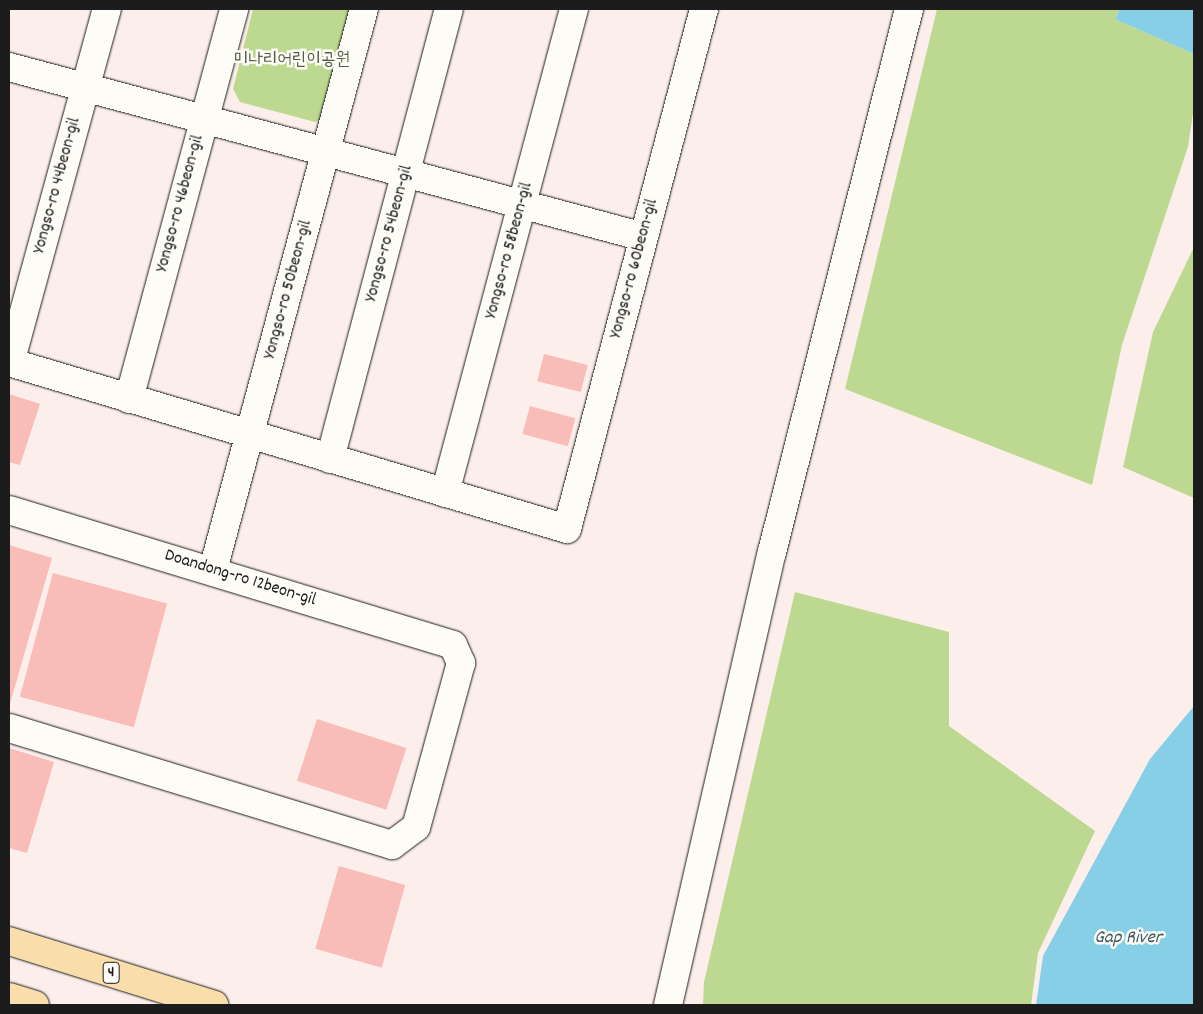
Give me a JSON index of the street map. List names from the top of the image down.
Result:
{
  "streets": {
    "main road": ["4"],
    "street": [
      "Yongso-ro 44beon-gil",
      "Yongso-ro 46beon-gil",
      "Yongso-ro 54beon-gil",
      "Yongso-ro 58beon-gil",
      "Yongso-ro 60beon-gil",
      "Yongso-ro 50beon-gil",
      "Doandong-ro 12beon-gil"
    ]
  },
  "crossings": [
    ["Yongso-ro 58beon-gil", "Yongso-ro 60beon-gil"],
    ["Yongso-ro 50beon-gil", "Doandong-ro 12beon-gil"]
  ],
  "water": ["Gap River"],
  "parks": ["미나리어린이공원"]
}
